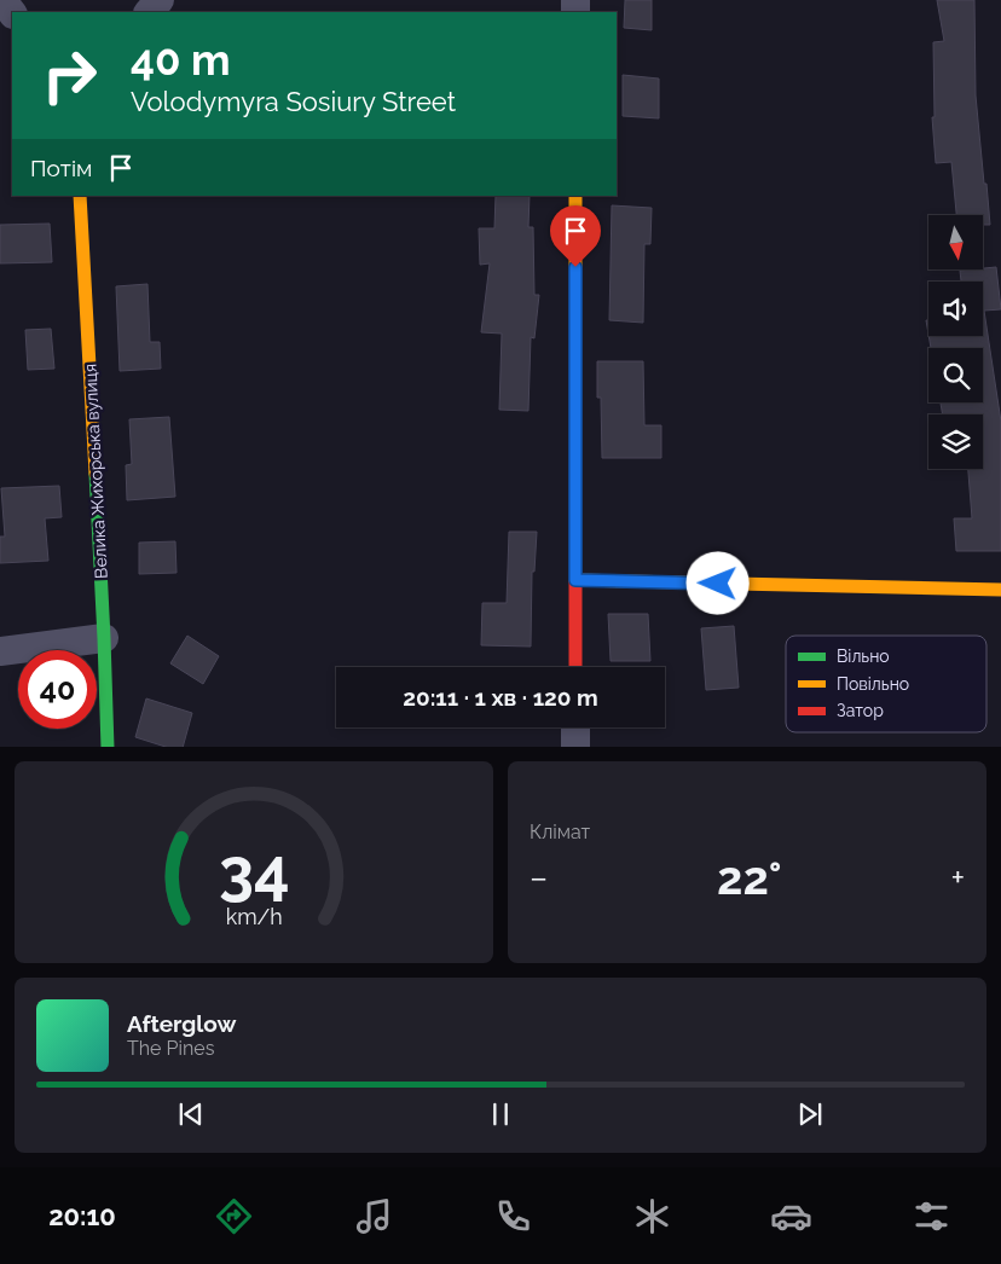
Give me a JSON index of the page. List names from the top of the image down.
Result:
{
  "streets": {
    "street": ["Велика Жихорська вулиця"]
  },
  "legend": ["Вільно", "Повільно", "Затор"],
  "north": "bottom",
  "page": {
    "turn": ["40 m", "Volodymyra Sosiury Street"],
    "then": "Потім",
    "limit": "40",
    "trip": "20:11 · 1 хв · 120 m",
    "tile": "Клімат",
    "heat": ["−", "22°", "+"],
    "song": ["Afterglow", "The Pines"],
    "tabs": "20:10",
    "gauge": ["34", "km/h"]
  }
}
